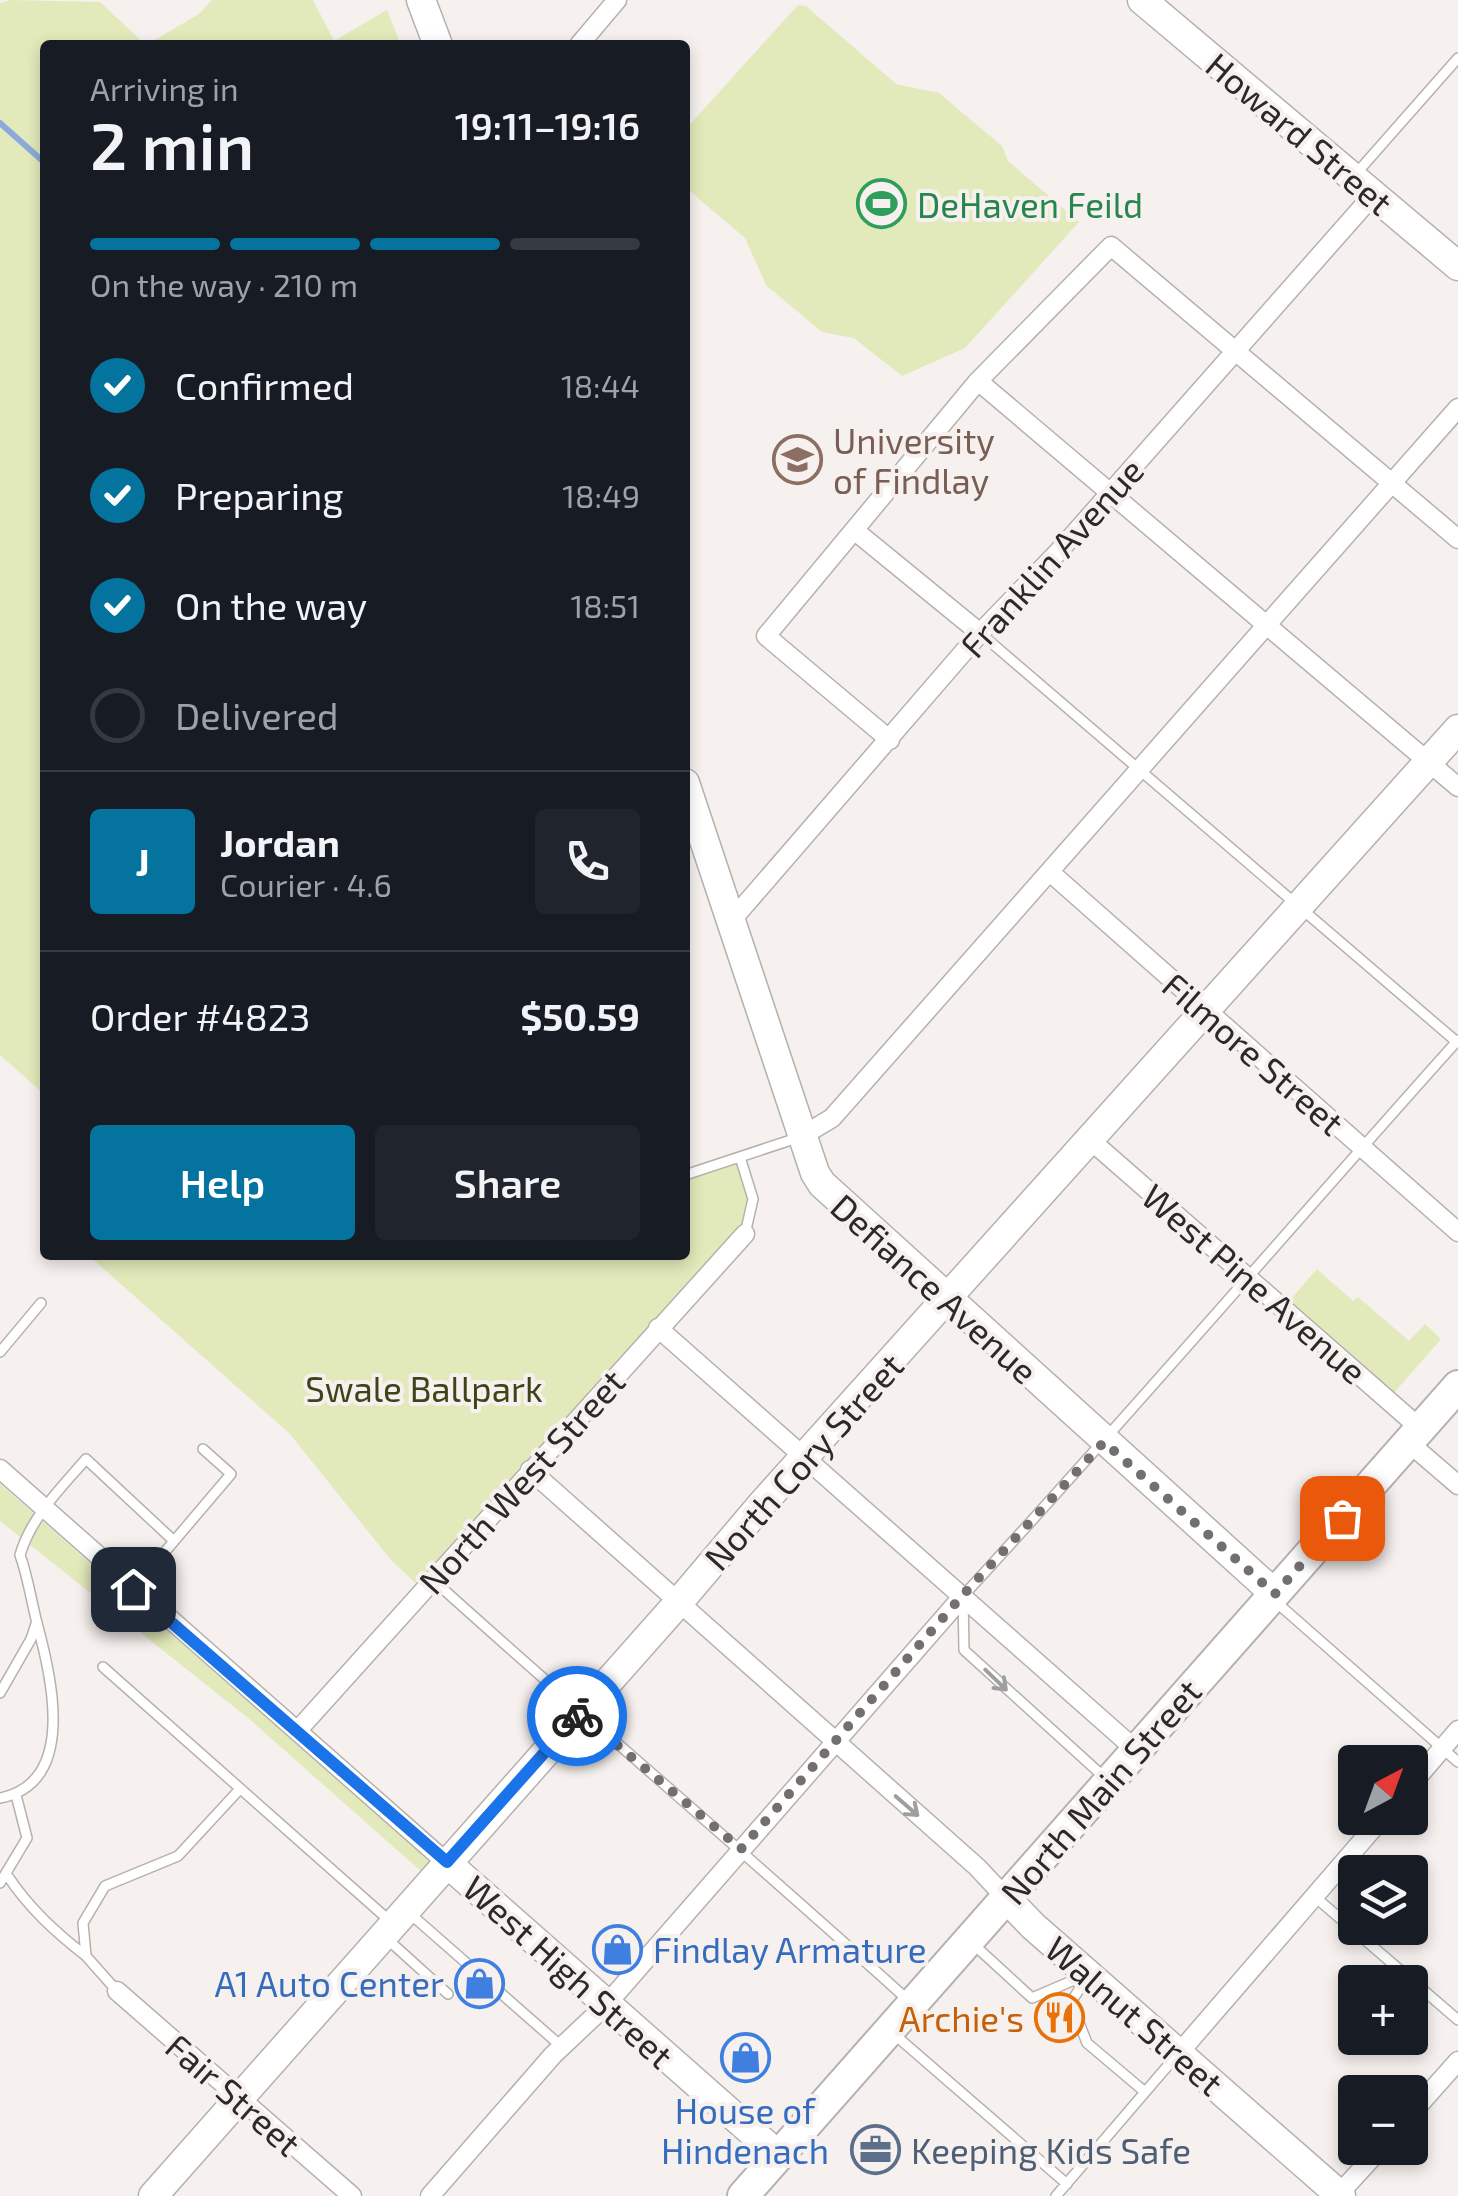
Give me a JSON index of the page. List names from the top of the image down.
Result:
{
  "streets": {
    "main road": ["North Main Street"],
    "street": [
      "Howard Street",
      "Franklin Avenue",
      "Filmore Street",
      "West Pine Avenue",
      "Defiance Avenue",
      "North Cory Street",
      "North West Street",
      "West High Street",
      "Walnut Street",
      "Fair Street"
    ]
  },
  "crossings": [
    ["Howard Street", "Franklin Avenue"],
    ["Franklin Avenue", "Defiance Avenue"],
    ["Filmore Street", "North Cory Street"],
    ["West Pine Avenue", "North Cory Street"],
    ["West Pine Avenue", "North Main Street"],
    ["Defiance Avenue", "North Cory Street"],
    ["Defiance Avenue", "North Main Street"],
    ["North Cory Street", "West High Street"],
    ["North Cory Street", "Walnut Street"],
    ["North Cory Street", "Fair Street"],
    ["North West Street", "West High Street"],
    ["North West Street", "Walnut Street"],
    ["North Main Street", "West High Street"],
    ["North Main Street", "Walnut Street"]
  ],
  "parks": ["Swale Ballpark"],
  "places": {
    "sports": ["DeHaven Feild"],
    "school or university": ["University of Findlay"],
    "shop": ["Findlay Armature", "A1 Auto Center", "House of Hindenach"],
    "restaurant": ["Archie's"],
    "office": ["Keeping Kids Safe"]
  },
  "north": "top right",
  "page": {
    "heading": ["2 min", "Arriving in", "19:11–19:16"],
    "panel": [
      "Jordan",
      "Courier · 4.6",
      "Order #4823",
      "$50.59"
    ],
    "bar": "On the way · 210 m",
    "list": [
      ["Confirmed", "18:44"],
      ["Preparing", "18:49"],
      ["On the way", "18:51"],
      "Delivered"
    ],
    "round": "J",
    "buttons": ["Help", "Share"],
    "map_buttons": ["+", "−"]
  }
}
